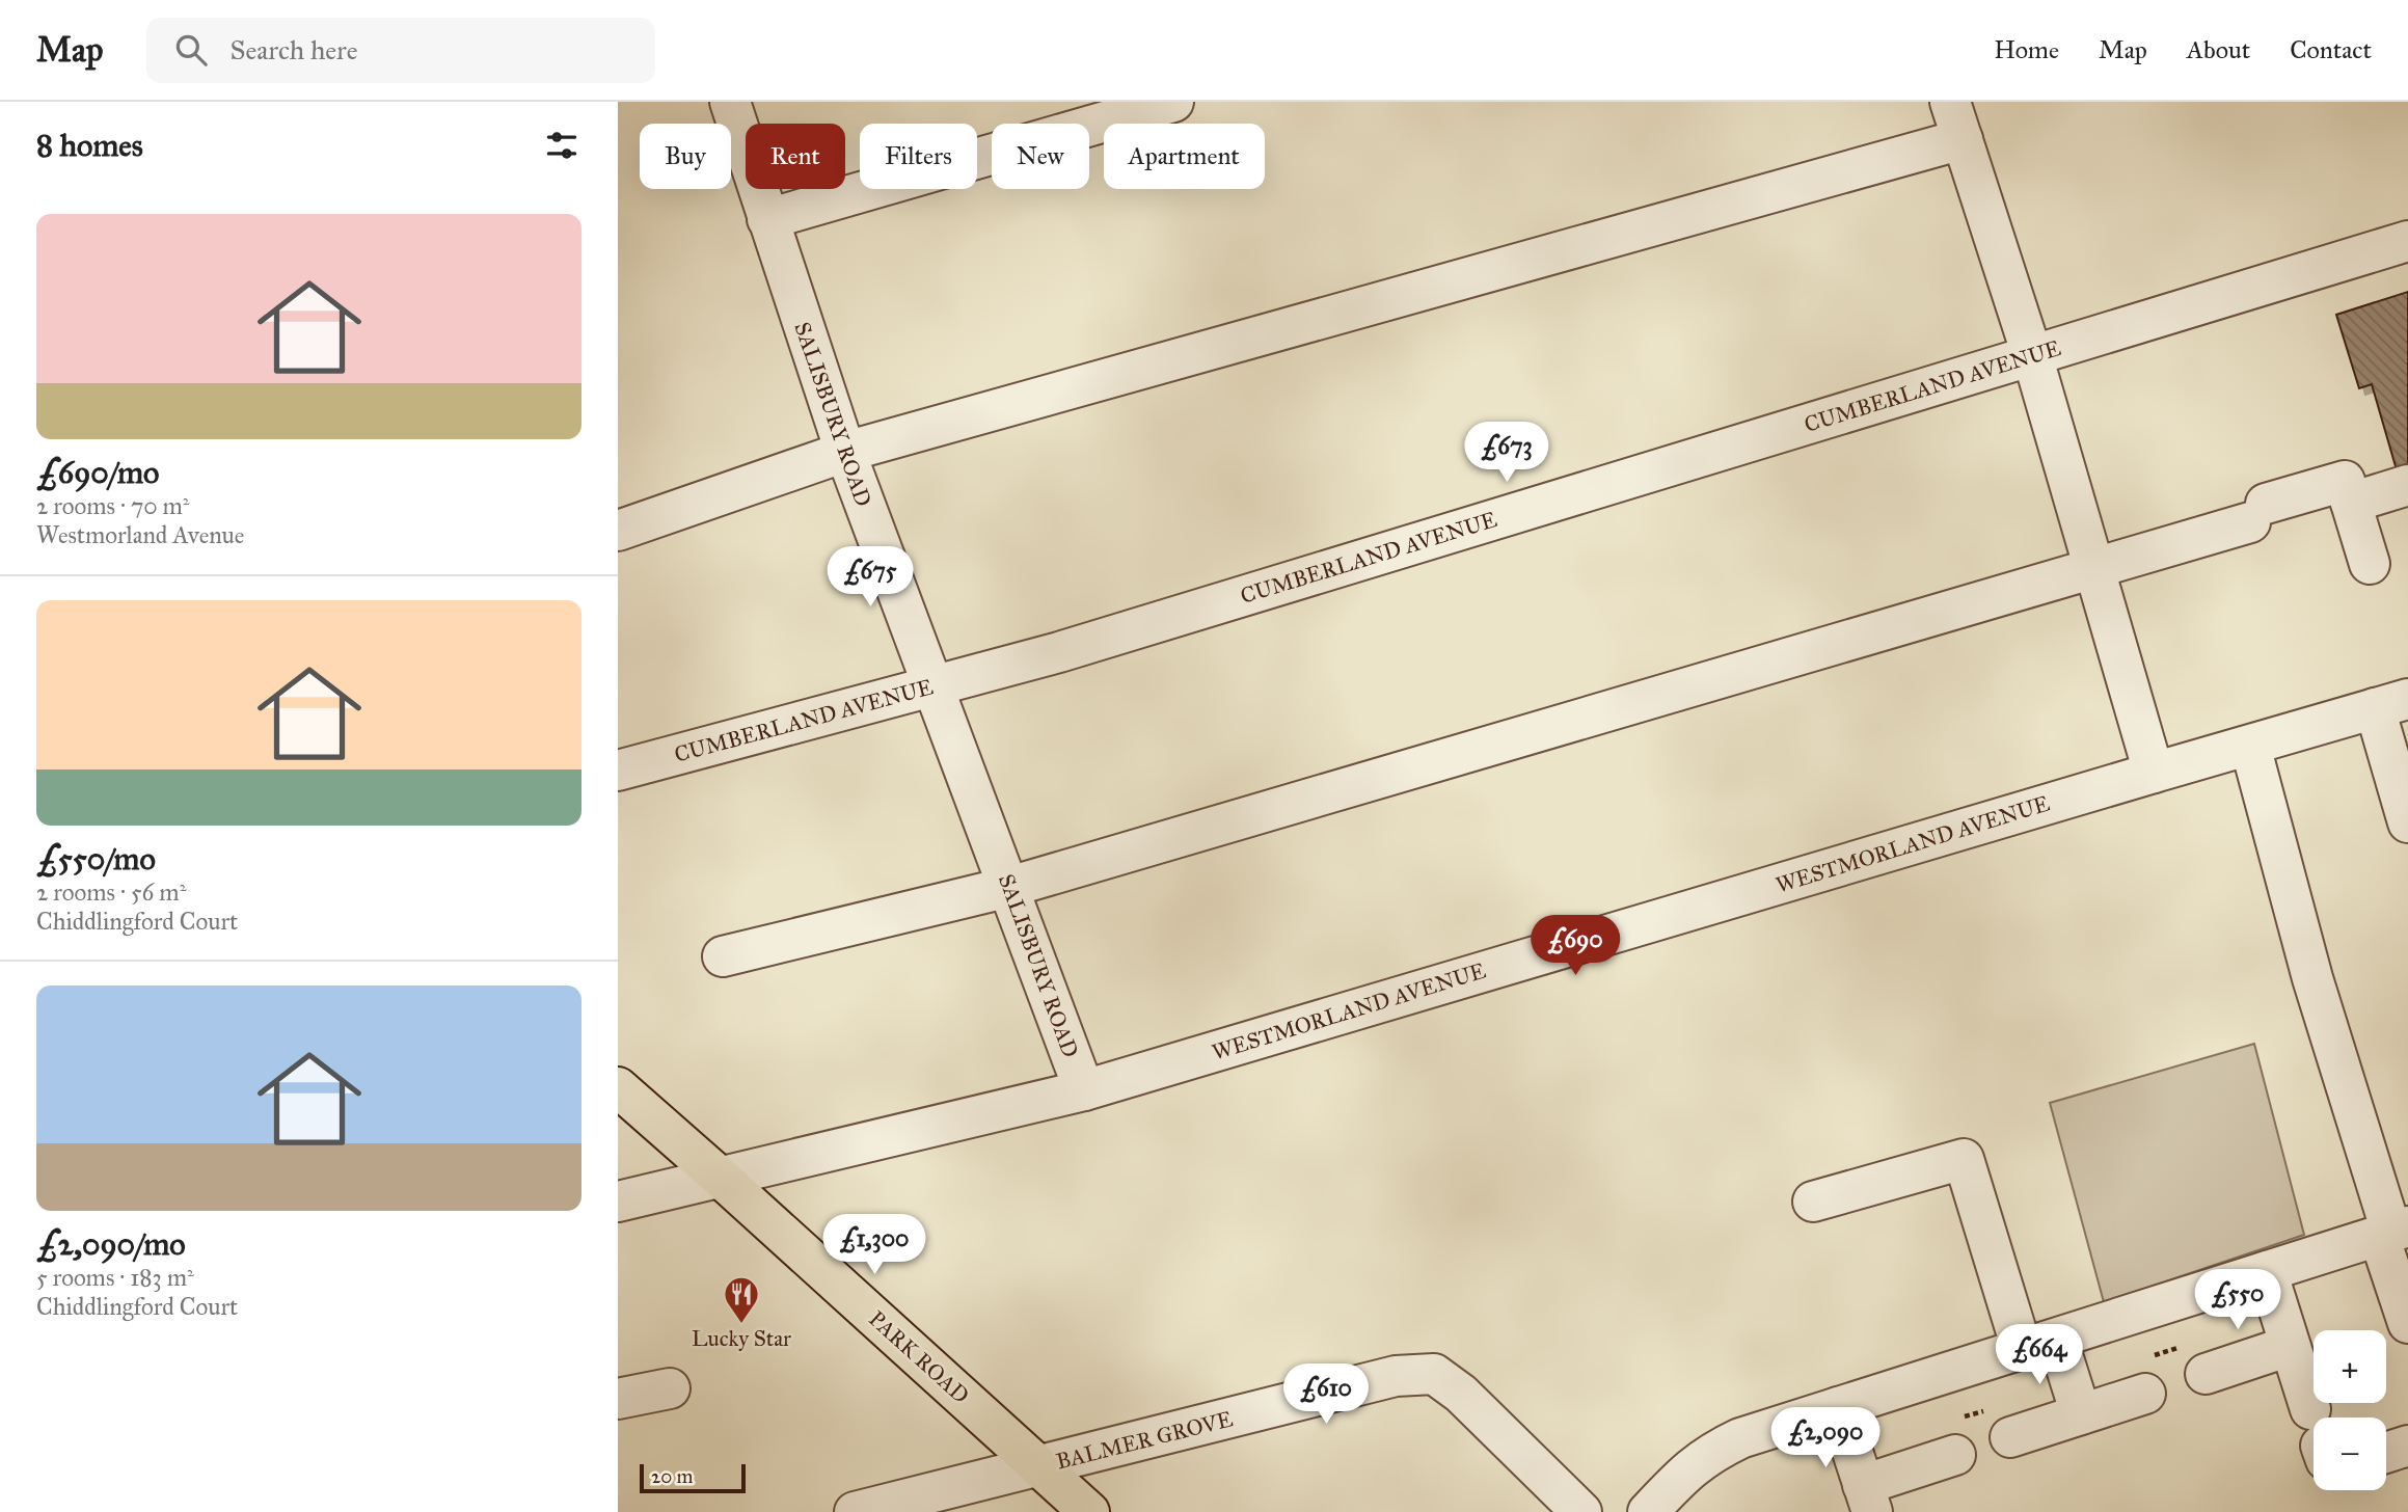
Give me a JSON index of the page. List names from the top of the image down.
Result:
{
  "streets": {
    "main road": ["PARK ROAD"],
    "street": [
      "CUMBERLAND AVENUE",
      "SALISBURY ROAD",
      "WESTMORLAND AVENUE",
      "BALMER GROVE"
    ]
  },
  "crossings": [
    ["CUMBERLAND AVENUE", "SALISBURY ROAD"],
    ["SALISBURY ROAD", "WESTMORLAND AVENUE"],
    ["WESTMORLAND AVENUE", "PARK ROAD"],
    ["PARK ROAD", "BALMER GROVE"]
  ],
  "places": {
    "restaurant": ["Lucky Star"]
  },
  "scale_bar": "20 m",
  "page": {
    "header": "Map",
    "search": "Search here",
    "nav": [
      "Home",
      "Map",
      "About",
      "Contact"
    ],
    "heading": "8 homes",
    "chip": [
      "Buy",
      "Rent",
      "Filters",
      "New",
      "Apartment"
    ],
    "list": [
      {
        "name": "£690/mo",
        "note": "2 rooms · 70 m² · Westmorland Avenue"
      },
      {
        "name": "£550/mo",
        "note": "2 rooms · 56 m² · Chiddlingford Court"
      },
      {
        "name": "£2,090/mo",
        "note": "5 rooms · 183 m² · Chiddlingford Court"
      }
    ],
    "price": [
      "£673",
      "£675",
      "£690",
      "£1,300",
      "£550",
      "£664",
      "£610",
      "£2,090"
    ],
    "map_buttons": ["+", "−"],
    "scale": "20 m"
  }
}
